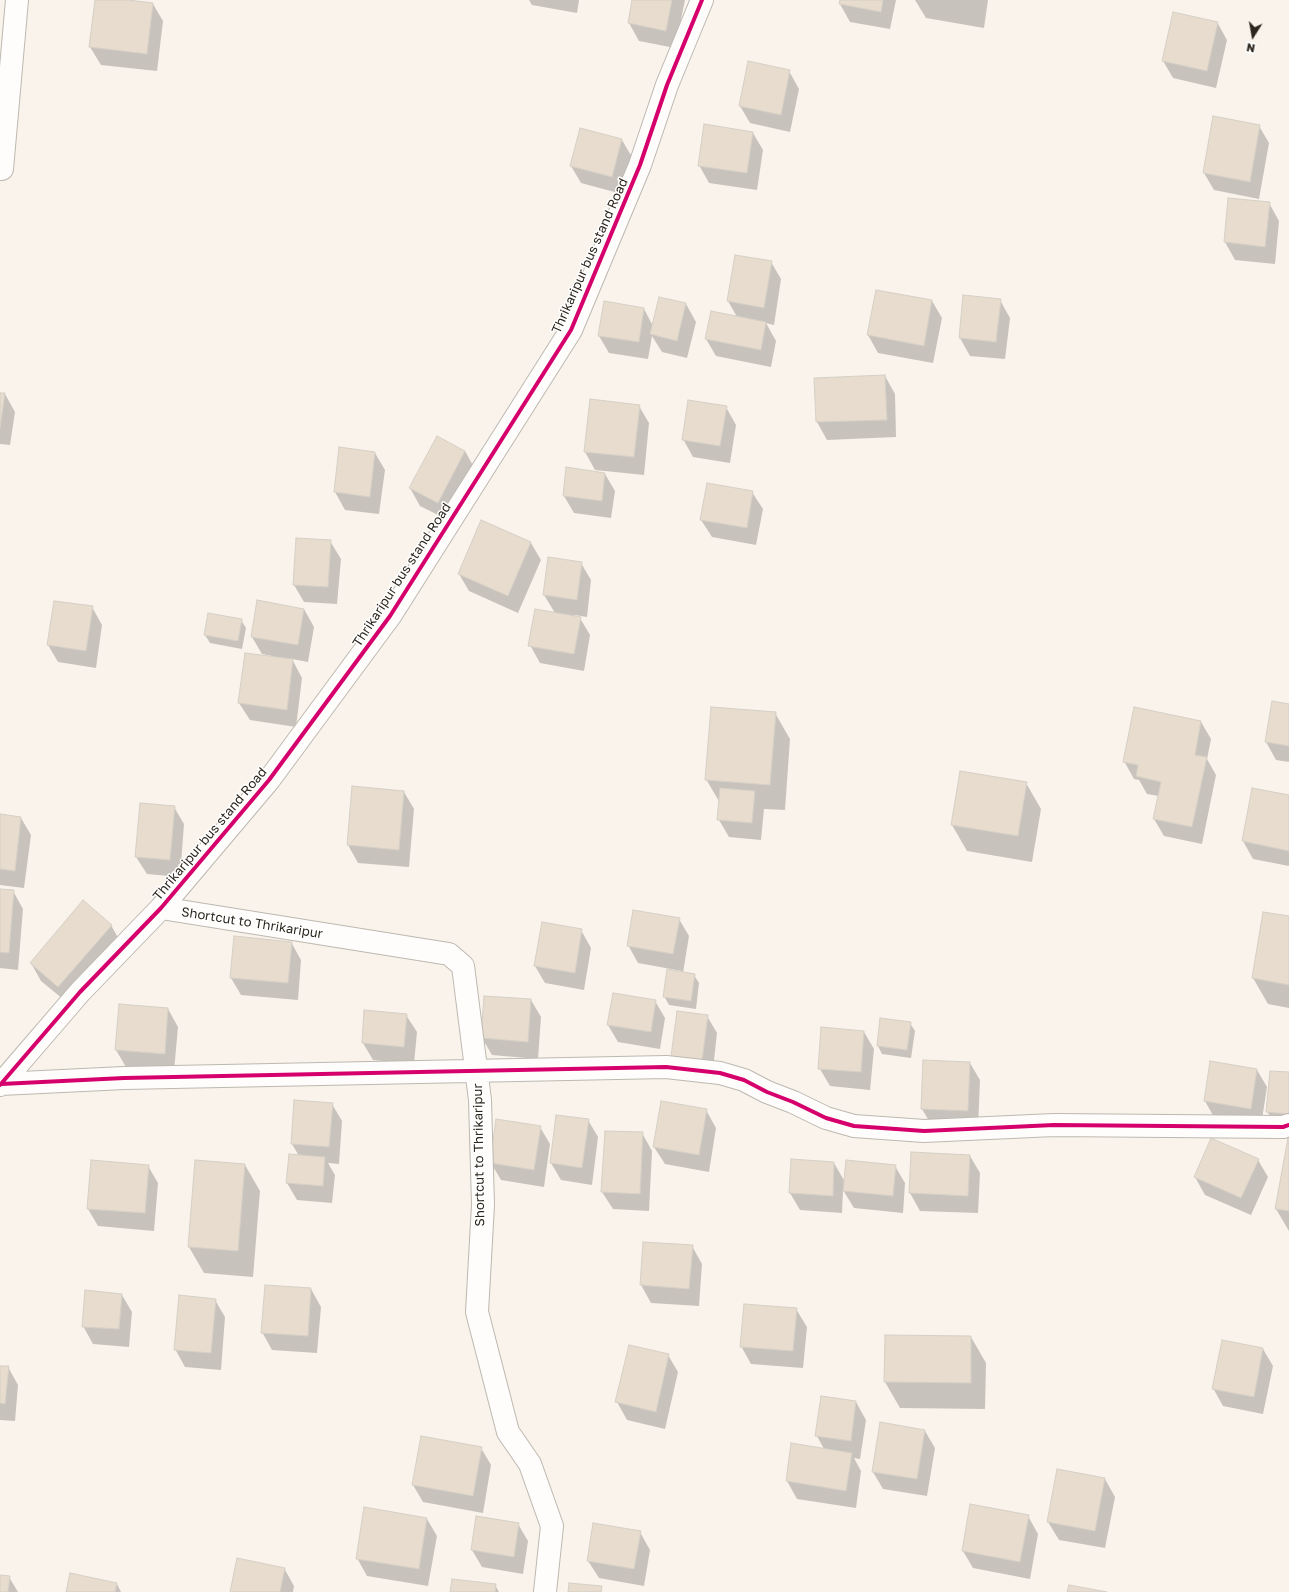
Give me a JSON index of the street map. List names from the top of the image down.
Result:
{
  "streets": {
    "street": ["Thrikaripur bus stand Road", "Shortcut to Thrikaripur"]
  },
  "crossings": [
    ["Thrikaripur bus stand Road", "Shortcut to Thrikaripur"]
  ],
  "north": "bottom"
}
